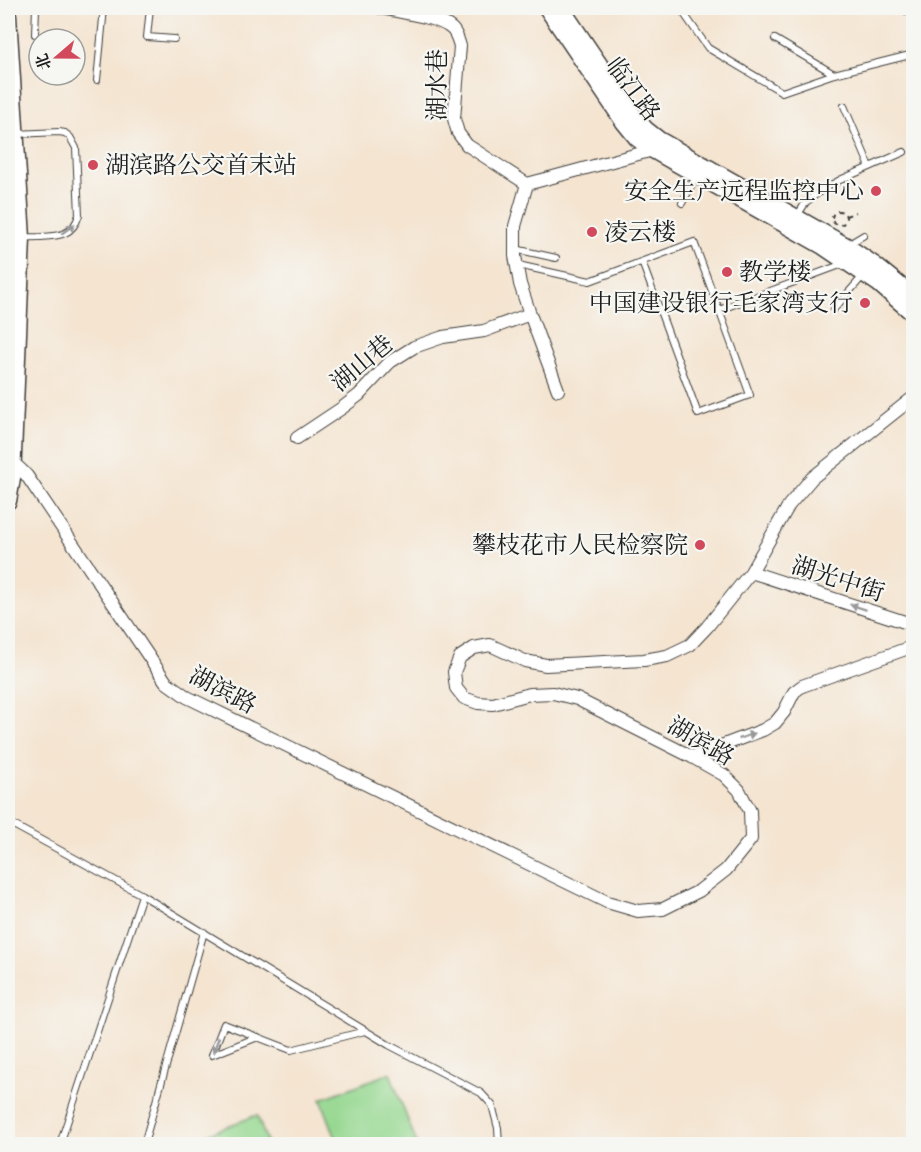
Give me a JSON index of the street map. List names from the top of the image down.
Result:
{
  "streets": {
    "main road": ["临江路"],
    "street": [
      "湖水巷",
      "湖山巷",
      "湖光中街",
      "湖滨路"
    ]
  },
  "crossings": [
    ["湖光中街", "湖滨路"]
  ],
  "one_way": ["湖光中街"],
  "places": [
    "湖滨路公交首末站",
    "安全生产远程监控中心",
    "凌云楼",
    "教学楼",
    "中国建设银行毛家湾支行",
    "攀枝花市人民检察院"
  ],
  "north": "left"
}
